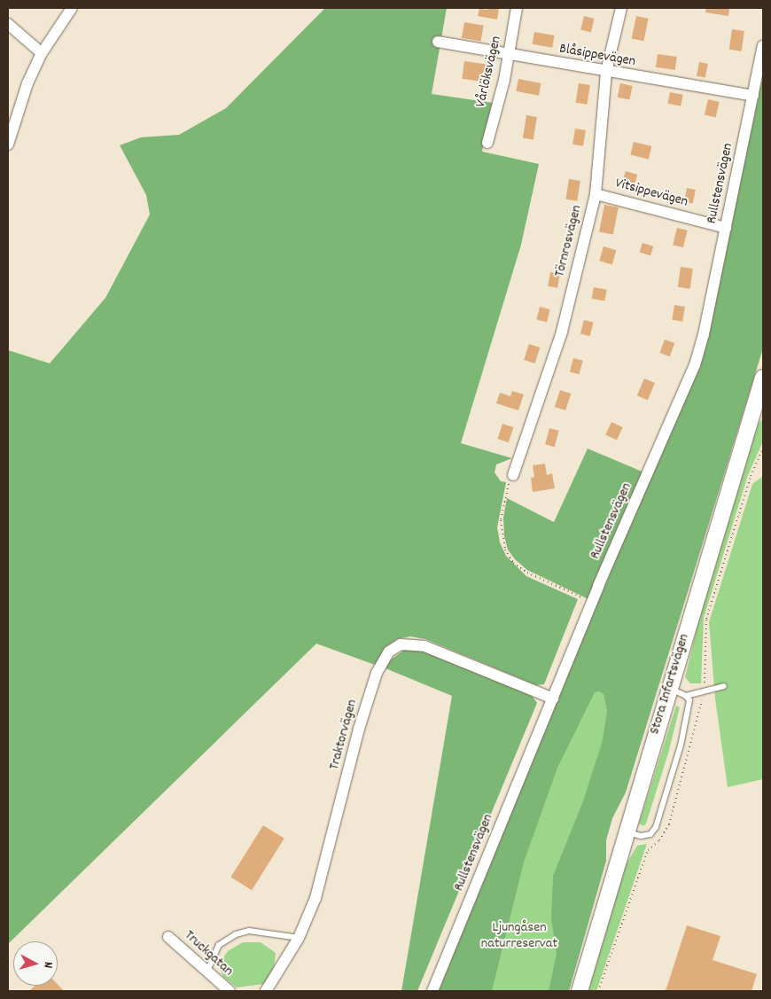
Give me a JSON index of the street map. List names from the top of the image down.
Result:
{
  "streets": {
    "main road": ["Stora Infartsvägen"],
    "street": [
      "Blåsippevägen",
      "Vårlöksvägen",
      "Rullstensvägen",
      "Vitsippevägen",
      "Törnrosvägen",
      "Traktorvägen",
      "Truckgatan"
    ]
  },
  "crossings": [
    ["Blåsippevägen", "Vårlöksvägen"],
    ["Blåsippevägen", "Rullstensvägen"],
    ["Blåsippevägen", "Törnrosvägen"],
    ["Rullstensvägen", "Vitsippevägen"],
    ["Rullstensvägen", "Traktorvägen"],
    ["Vitsippevägen", "Törnrosvägen"]
  ],
  "parks": ["Ljungåsen naturreservat"],
  "north": "right"
}
